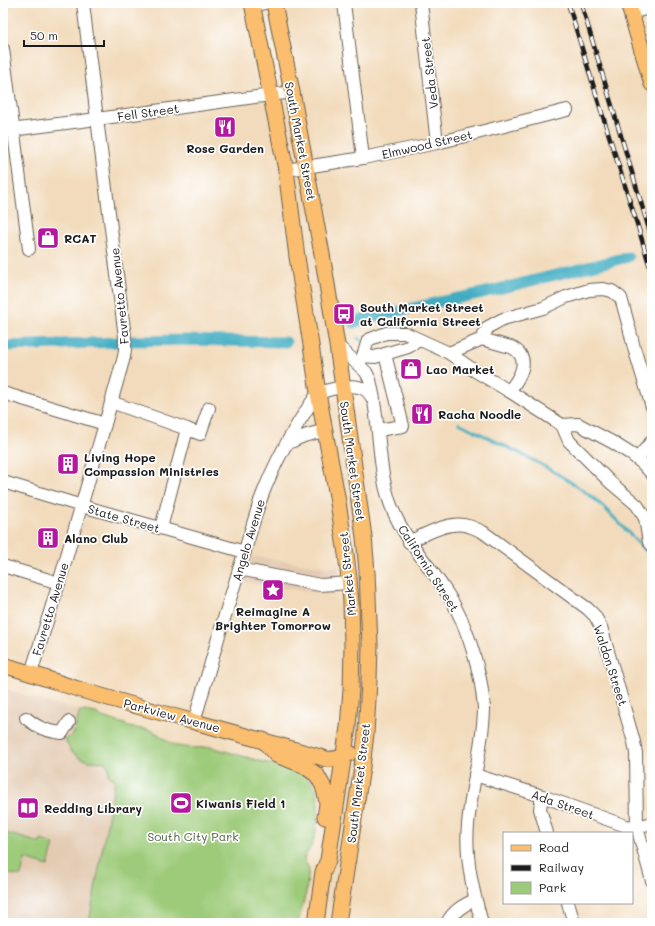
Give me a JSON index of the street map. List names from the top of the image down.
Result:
{
  "streets": {
    "main road": ["South Market Street", "Market Street", "Parkview Avenue"],
    "street": [
      "Veda Street",
      "Fell Street",
      "Elmwood Street",
      "Favretto Avenue",
      "State Street",
      "Angelo Avenue",
      "California Street",
      "Waldon Street",
      "Ada Street"
    ]
  },
  "crossings": [
    ["Veda Street", "Elmwood Street"],
    ["Fell Street", "South Market Street"],
    ["Fell Street", "Favretto Avenue"],
    ["South Market Street", "Elmwood Street"],
    ["South Market Street", "Angelo Avenue"],
    ["South Market Street", "California Street"],
    ["South Market Street", "Market Street"],
    ["South Market Street", "Parkview Avenue"],
    ["Favretto Avenue", "State Street"],
    ["Favretto Avenue", "Parkview Avenue"],
    ["State Street", "Angelo Avenue"],
    ["Angelo Avenue", "Market Street"],
    ["Angelo Avenue", "Parkview Avenue"],
    ["California Street", "Waldon Street"],
    ["California Street", "Ada Street"],
    ["Market Street", "Parkview Avenue"],
    ["Waldon Street", "Ada Street"]
  ],
  "parks": ["South City Park"],
  "places": {
    "restaurant": ["Rose Garden", "Racha Noodle"],
    "shop": ["RCAT", "Lao Market"],
    "bus stop": ["South Market Street at California Street"],
    "building": ["Living Hope Compassion Ministries", "Alano Club"],
    "place": ["Reimagine A Brighter Tomorrow"],
    "sports": ["Kiwanis Field 1"],
    "library": ["Redding Library"]
  },
  "legend": ["Road", "Railway", "Park"],
  "scale_bar": "50 m"
}
